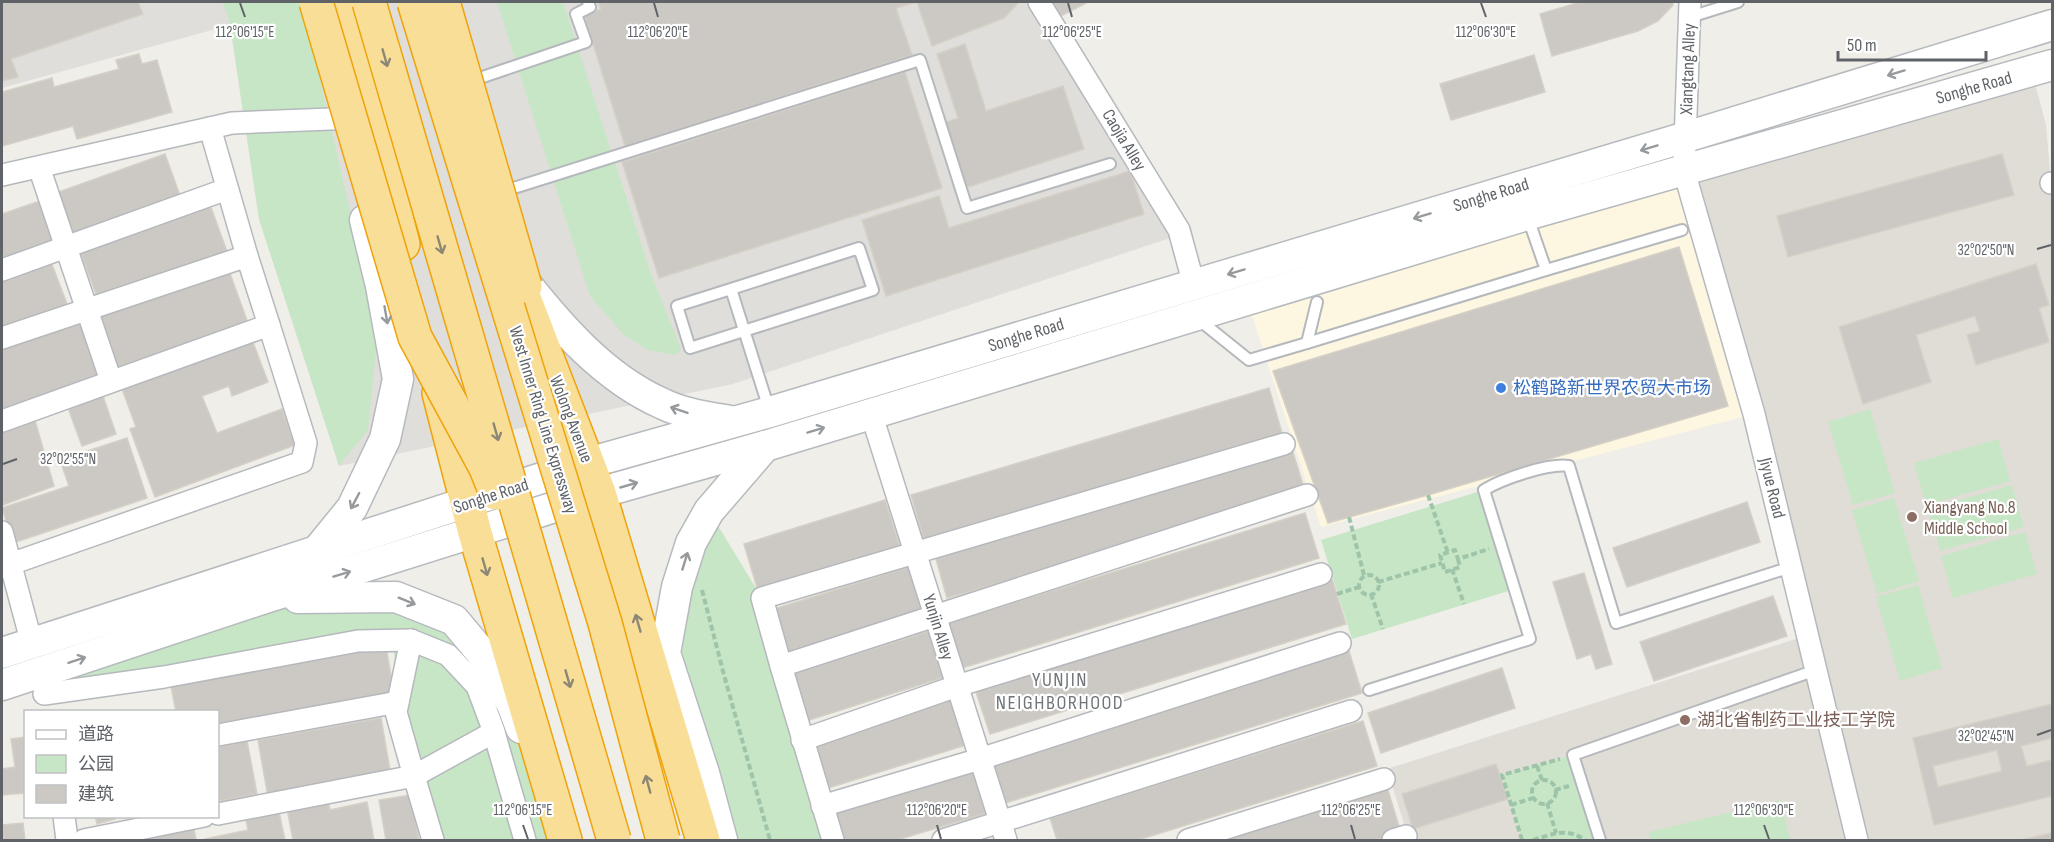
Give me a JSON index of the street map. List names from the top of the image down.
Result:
{
  "streets": {
    "highway": ["Wolong Avenue", "West Inner Ring Line Expressway"],
    "main road": ["Songhe Road"],
    "street": [
      "Xiangtang Alley",
      "Caojia Alley",
      "Jiyue Road",
      "Yunjin Alley"
    ]
  },
  "crossings": [
    ["Xiangtang Alley", "Songhe Road"],
    ["Xiangtang Alley", "Jiyue Road"],
    ["Songhe Road", "Caojia Alley"],
    ["Songhe Road", "Wolong Avenue"],
    ["Songhe Road", "Jiyue Road"],
    ["Songhe Road", "Yunjin Alley"]
  ],
  "districts": ["YUNJIN NEIGHBORHOOD"],
  "places": ["松鹤路新世界农贸大市场", "Xiangyang No.8 Middle School", "湖北省制药工业技工学院"],
  "legend": ["道路", "公园", "建筑"],
  "scale_bar": "50 m",
  "coordinates": [
    "112°06'15\"E",
    "112°06'30\"E",
    "112°06'20\"E",
    "112°06'25\"E",
    "32°02'50\"N",
    "32°02'55\"N",
    "32°02'45\"N"
  ]
}
